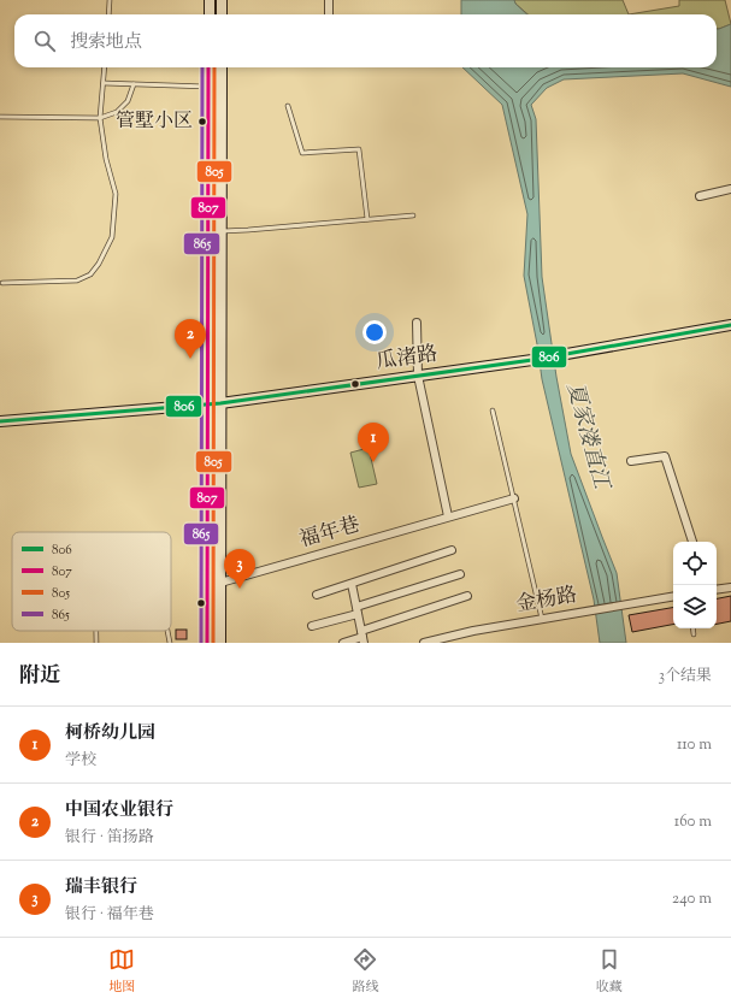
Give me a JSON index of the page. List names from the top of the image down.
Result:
{
  "streets": {
    "street": ["瓜渚路", "福年巷", "金杨路"]
  },
  "water": ["夏家溇直江"],
  "places": ["管墅小区"],
  "lines": [
    "transit line 807",
    "transit line 805",
    "transit line 865",
    "transit line 806"
  ],
  "legend": [
    "806",
    "807",
    "805",
    "865"
  ],
  "page": {
    "search": "搜索地点",
    "pins": ["2", "1", "3"],
    "heading": ["附近", "3个结果"],
    "list": [
      {
        "mark": "1",
        "name": "柯桥幼儿园",
        "note": "学校",
        "value": "110 m"
      },
      {
        "mark": "2",
        "name": "中国农业银行",
        "note": "银行 · 笛扬路",
        "value": "160 m"
      },
      {
        "mark": "3",
        "name": "瑞丰银行",
        "note": "银行 · 福年巷",
        "value": "240 m"
      }
    ],
    "nav": ["地图", "路线", "收藏"]
  }
}
